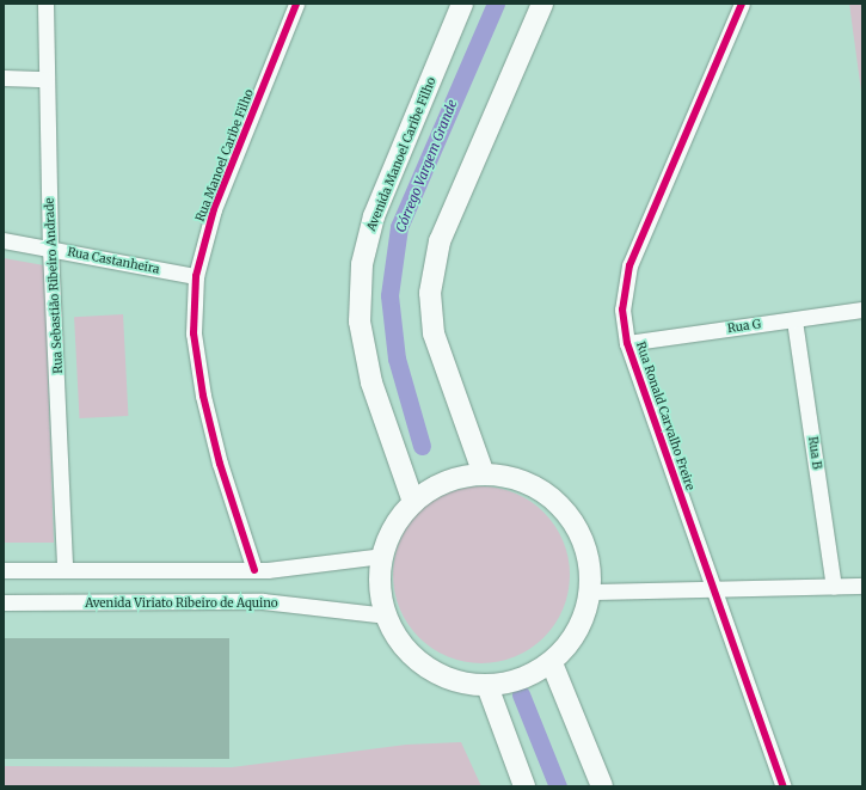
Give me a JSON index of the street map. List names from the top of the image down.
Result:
{
  "streets": {
    "main road": ["Avenida Manoel Caribe Filho"],
    "street": [
      "Rua Manoel Caribe Filho",
      "Rua Castanheira",
      "Rua Sebastião Ribeiro Andrade",
      "Rua G",
      "Rua Ronald Carvalho Freire",
      "Rua B",
      "Avenida Viriato Ribeiro de Aquino"
    ]
  },
  "crossings": [
    ["Rua Manoel Caribe Filho", "Rua Castanheira"],
    ["Rua Castanheira", "Rua Sebastião Ribeiro Andrade"],
    ["Rua G", "Rua Ronald Carvalho Freire"],
    ["Rua G", "Rua B"]
  ],
  "water": ["Córrego Vargem Grande"]
}
